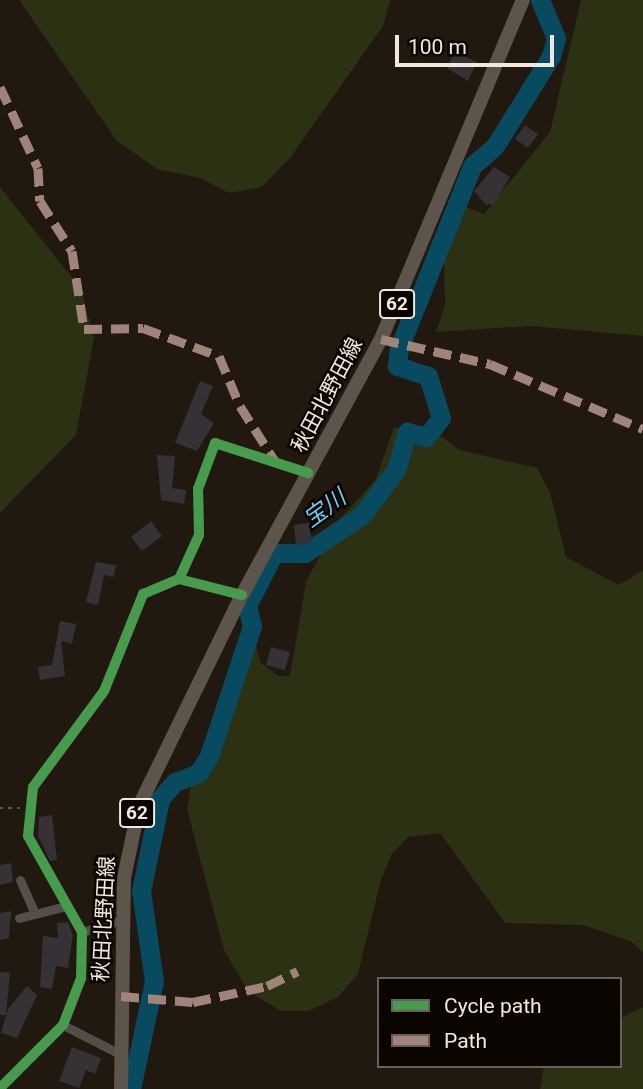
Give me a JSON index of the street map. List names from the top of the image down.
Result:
{
  "streets": {
    "main road": ["62", "秋田北野田線"]
  },
  "water": ["宝川"],
  "legend": ["Cycle path", "Path"],
  "scale_bar": "100 m"
}
